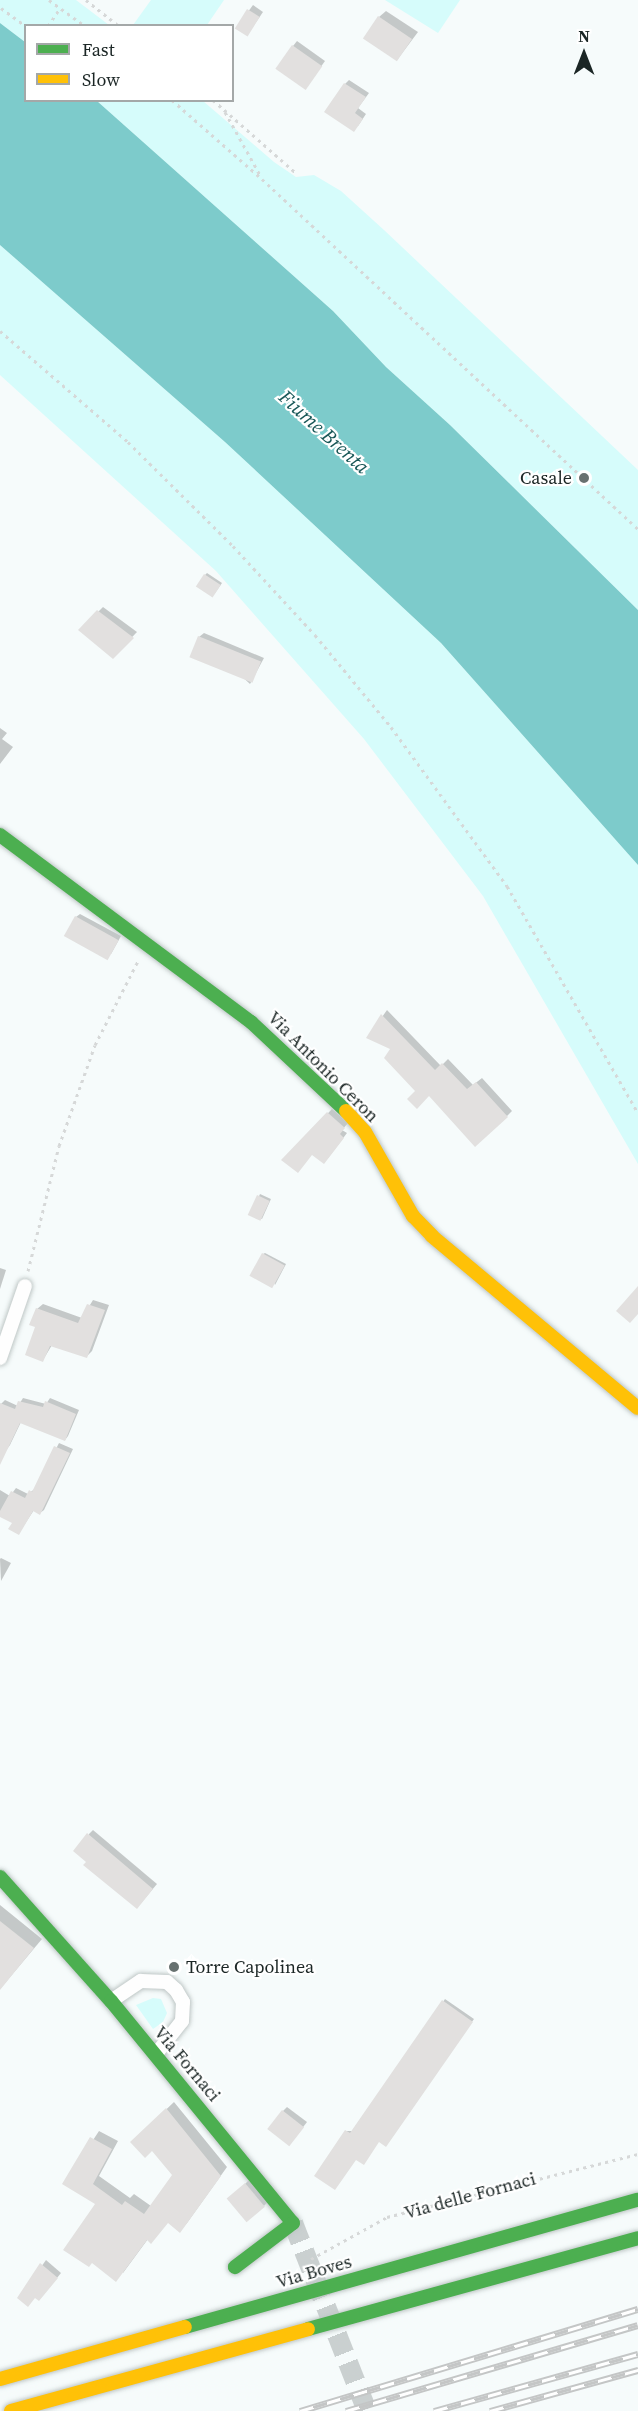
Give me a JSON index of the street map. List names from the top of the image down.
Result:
{
  "streets": {
    "main road": ["Via Antonio Ceron", "Via Fornaci", "Via Boves"],
    "path": ["Via delle Fornaci"]
  },
  "water": ["Fiume Brenta"],
  "places": ["Casale", "Torre Capolinea"],
  "legend": ["Fast", "Slow"],
  "north": "top"
}
